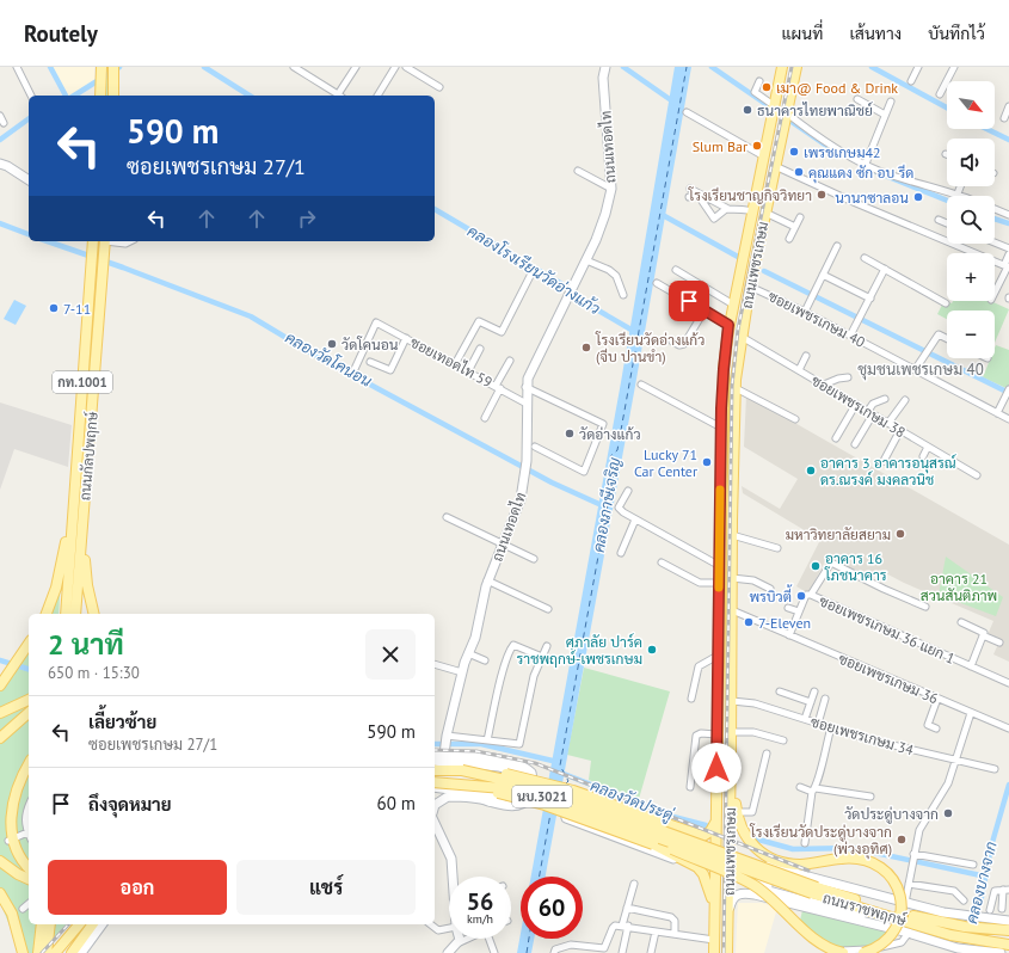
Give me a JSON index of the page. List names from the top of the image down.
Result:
{
  "streets": {
    "main road": [
      "ถนนเทอดไท",
      "ถนนเพชรเกษม",
      "กท.1001",
      "ถนนกัลปพฤกษ์",
      "นบ.3021",
      "ถนนราชพฤกษ์"
    ],
    "street": [
      "ซอยเพชรเกษม 40",
      "ซอยเทอดไท 59",
      "ซอยเพชรเกษม 38",
      "ซอยเพชรเกษม 36 แยก 1",
      "ซอยเพชรเกษม 36",
      "ซอยเพชรเกษม 34"
    ]
  },
  "crossings": [
    ["ถนนเทอดไท", "ซอยเทอดไท 59"],
    ["ถนนเพชรเกษม", "ซอยเพชรเกษม 40"],
    ["ถนนเพชรเกษม", "ซอยเพชรเกษม 38"],
    ["ถนนเพชรเกษม", "ซอยเพชรเกษม 36"],
    ["ถนนเพชรเกษม", "ซอยเพชรเกษม 34"],
    ["ถนนเพชรเกษม", "ถนนราชพฤกษ์"],
    ["ซอยเพชรเกษม 36 แยก 1", "ซอยเพชรเกษม 36"]
  ],
  "districts": ["ชุมชนเพชรเกษม 40"],
  "water": [
    "คลองโรงเรียนวัดอ่างแก้ว",
    "คลองวัดโคนอน",
    "คลองภาษีเจริญ",
    "คลองวัดประดู่",
    "คลองบางจาก"
  ],
  "parks": ["อาคาร 21 สวนสันติภาพ"],
  "places": [
    "เมา@ Food & Drink",
    "ธนาคารไทยพาณิชย์",
    "Slum Bar",
    "เพรชเกษม42",
    "คุณแดง ซัก อบ รีด",
    "โรงเรียนชาญกิจวิทยา",
    "นานาซาลอน",
    "7-11",
    "วัดโคนอน",
    "โรงเรียนวัดอ่างแก้ว (จีบ ปานขำ)",
    "วัดอ่างแก้ว",
    "Lucky 71 Car Center",
    "อาคาร 3 อาคารอนุสรณ์ ดร.ณรงค์ มงคลวนิช",
    "มหาวิทยาลัยสยาม",
    "อาคาร 16 โภชนาคาร",
    "พรบิวตี้",
    "7-Eleven",
    "ศุภาลัย ปาร์ค ราชพฤกษ์-เพชรเกษม",
    "วัดประดู่บางจาก",
    "โรงเรียนวัดประดู่บางจาก (พ่วงอุทิศ)"
  ],
  "north": "bottom right",
  "page": {
    "header": "Routely",
    "nav": ["แผนที่", "เส้นทาง", "บันทึกไว้"],
    "map_buttons": ["+", "−"],
    "turn": ["590 m", "ซอยเพชรเกษม 27/1"],
    "heading": ["2 นาที", "650 m · 15:30"],
    "list": [
      {
        "name": "เลี้ยวซ้าย",
        "note": "ซอยเพชรเกษม 27/1",
        "value": "590 m"
      },
      {
        "name": "ถึงจุดหมาย",
        "value": "60 m"
      }
    ],
    "buttons": ["ออก", "แชร์"],
    "speed": "56 km/h",
    "limit": "60"
  }
}
